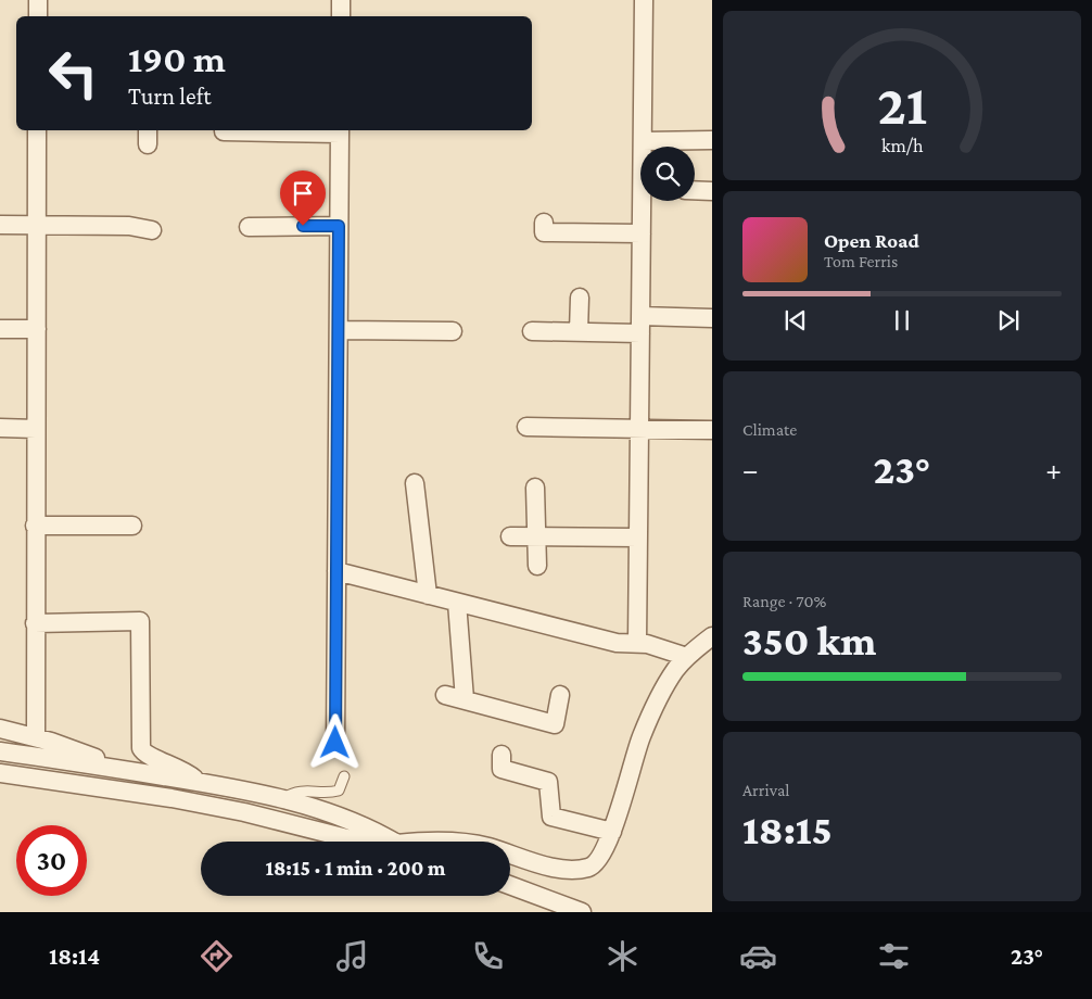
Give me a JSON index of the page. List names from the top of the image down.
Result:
{
  "page": {
    "turn": ["190 m", "Turn left"],
    "song": ["Open Road", "Tom Ferris"],
    "tile": [
      "Climate",
      ["Range · 70%", "350 km"],
      ["Arrival", "18:15"]
    ],
    "heat": ["−", "23°", "+"],
    "limit": "30",
    "trip": "18:15 · 1 min · 200 m",
    "tabs": ["18:14", "23°"],
    "gauge": ["21", "km/h"]
  }
}
